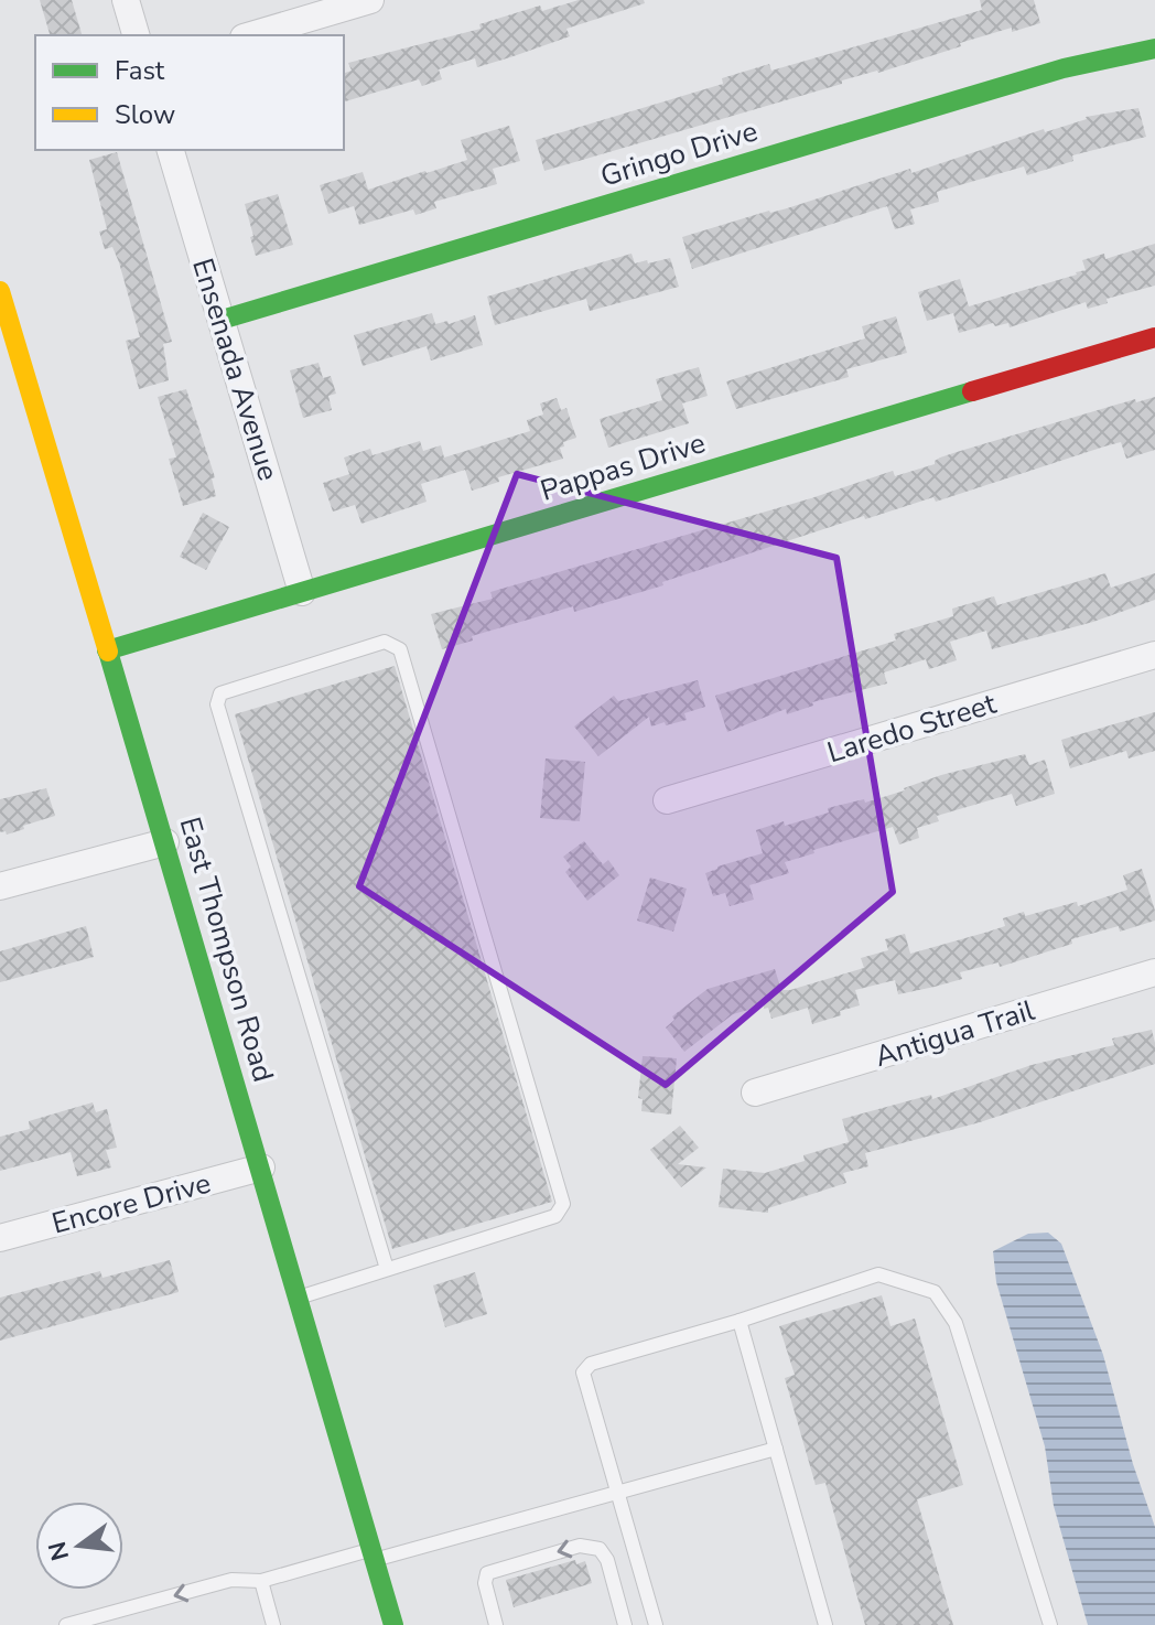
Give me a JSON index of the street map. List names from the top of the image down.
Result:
{
  "streets": {
    "street": [
      "Gringo Drive",
      "Ensenada Avenue",
      "Pappas Drive",
      "Laredo Street",
      "East Thompson Road",
      "Antigua Trail",
      "Encore Drive"
    ]
  },
  "crossings": [
    ["Gringo Drive", "Ensenada Avenue"],
    ["Ensenada Avenue", "Pappas Drive"],
    ["Pappas Drive", "East Thompson Road"],
    ["East Thompson Road", "Encore Drive"]
  ],
  "legend": ["Fast", "Slow"],
  "north": "left"
}
